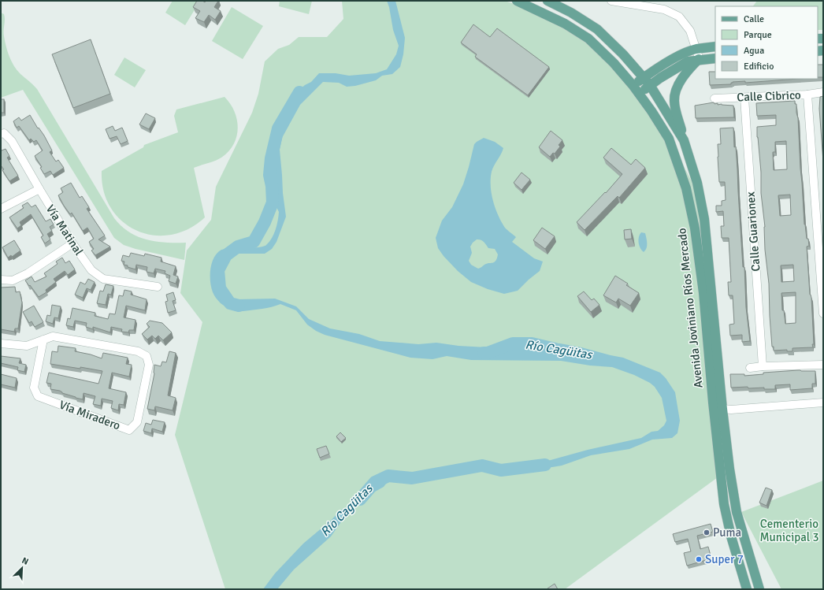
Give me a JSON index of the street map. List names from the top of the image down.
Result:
{
  "streets": {
    "main road": ["Avenida Joviniano Ríos Mercado"],
    "street": [
      "Calle Cibrico",
      "Vía Matinal",
      "Calle Guarionex",
      "Vía Miradero"
    ]
  },
  "crossings": [
    ["Calle Cibrico", "Calle Guarionex"]
  ],
  "water": ["Río Cagüitas"],
  "parks": ["Cementerio Municipal 3"],
  "places": ["Puma", "Super 7"],
  "legend": [
    "Calle",
    "Parque",
    "Agua",
    "Edificio"
  ],
  "north": "top right"
}
